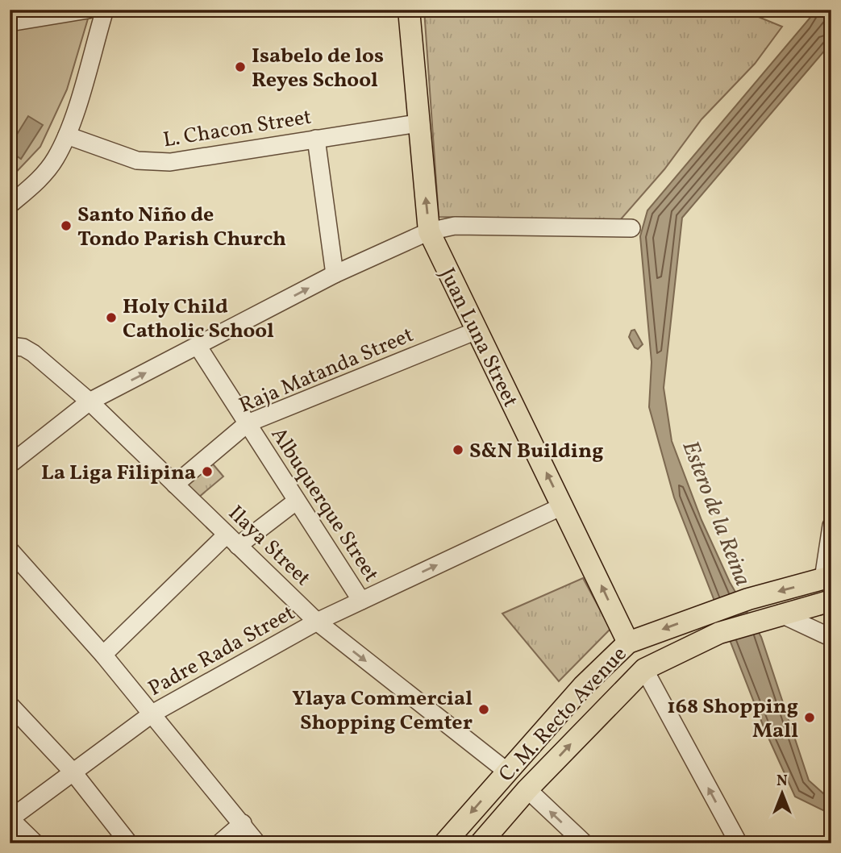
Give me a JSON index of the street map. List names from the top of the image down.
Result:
{
  "streets": {
    "main road": ["Juan Luna Street", "C. M. Recto Avenue"],
    "street": [
      "L. Chacon Street",
      "Raja Matanda Street",
      "Albuquerque Street",
      "Ilaya Street",
      "Padre Rada Street"
    ]
  },
  "crossings": [
    ["L. Chacon Street", "Juan Luna Street"],
    ["Juan Luna Street", "Raja Matanda Street"],
    ["Juan Luna Street", "Padre Rada Street"],
    ["Juan Luna Street", "C. M. Recto Avenue"],
    ["Raja Matanda Street", "Albuquerque Street"],
    ["Raja Matanda Street", "Ilaya Street"],
    ["Albuquerque Street", "Padre Rada Street"],
    ["Ilaya Street", "Padre Rada Street"],
    ["Ilaya Street", "C. M. Recto Avenue"]
  ],
  "one_way": ["Juan Luna Street", "Ilaya Street", "Padre Rada Street"],
  "water": ["Estero de la Reina"],
  "places": [
    "Isabelo de los Reyes School",
    "Santo Niño de Tondo Parish Church",
    "Holy Child Catholic School",
    "S&N Building",
    "La Liga Filipina",
    "Ylaya Commercial Shopping Cemter",
    "168 Shopping Mall"
  ],
  "north": "top"
}
